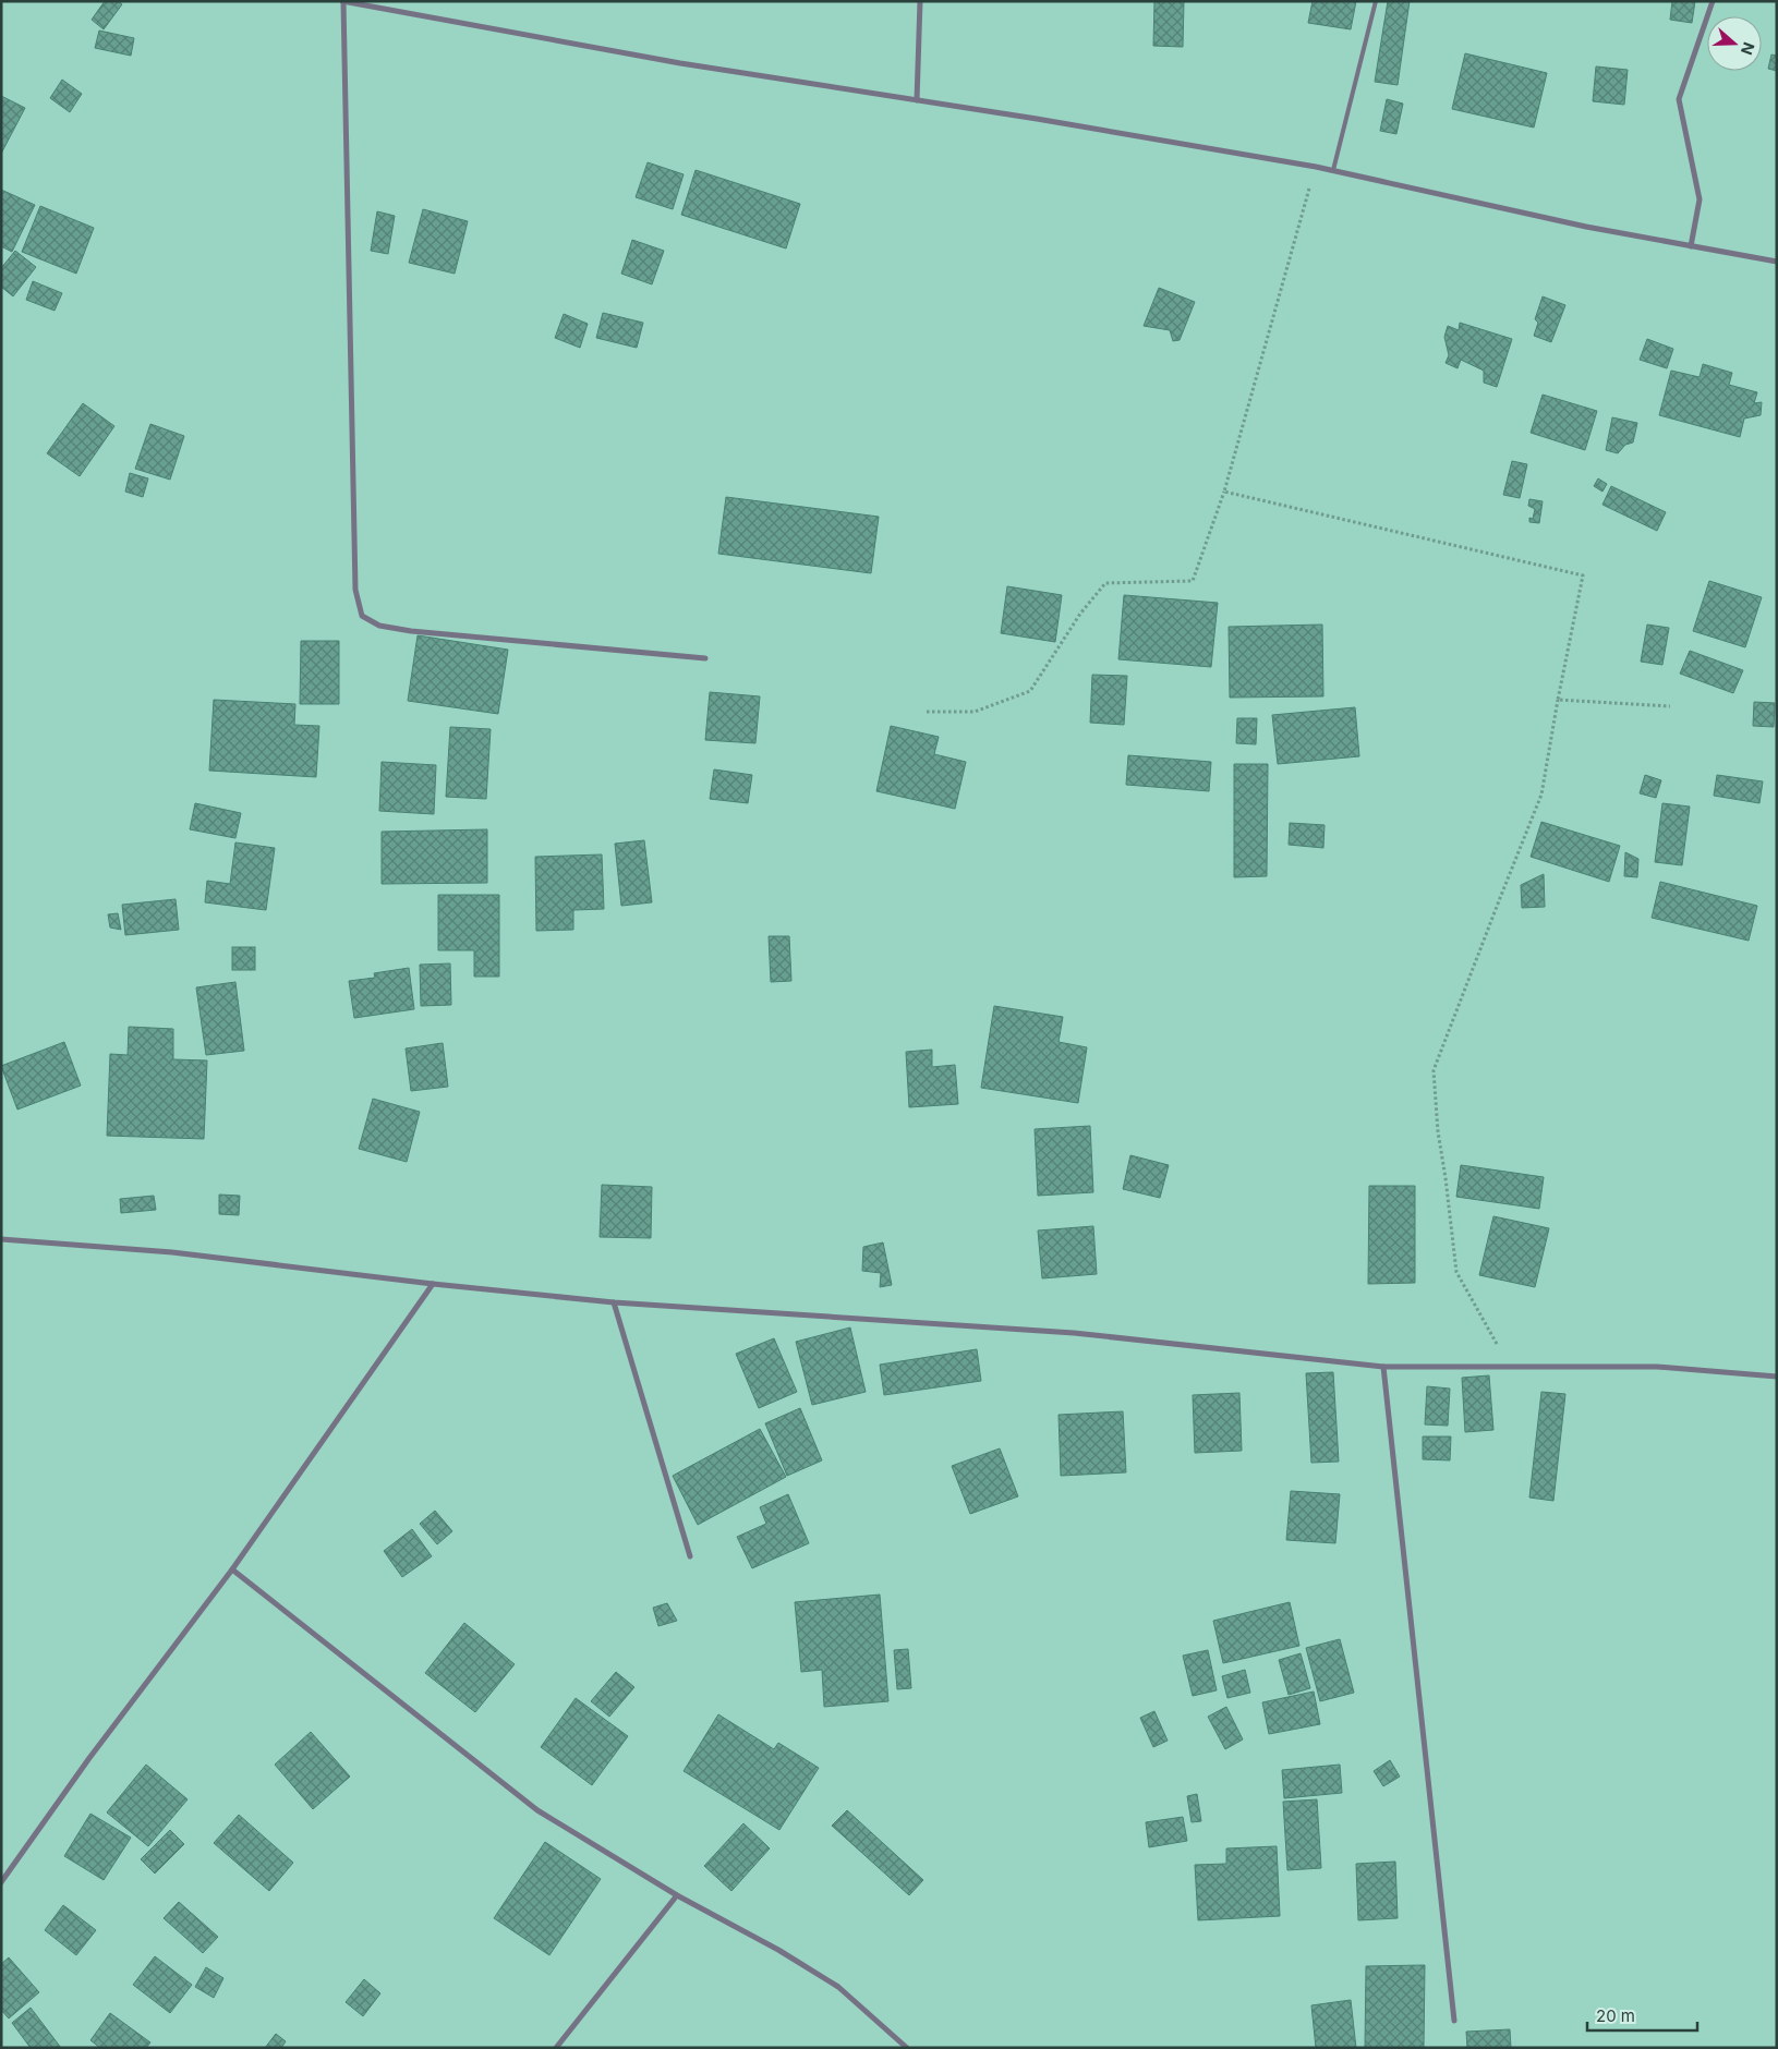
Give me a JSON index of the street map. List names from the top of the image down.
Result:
{
  "scale_bar": "20 m",
  "north": "right"
}
